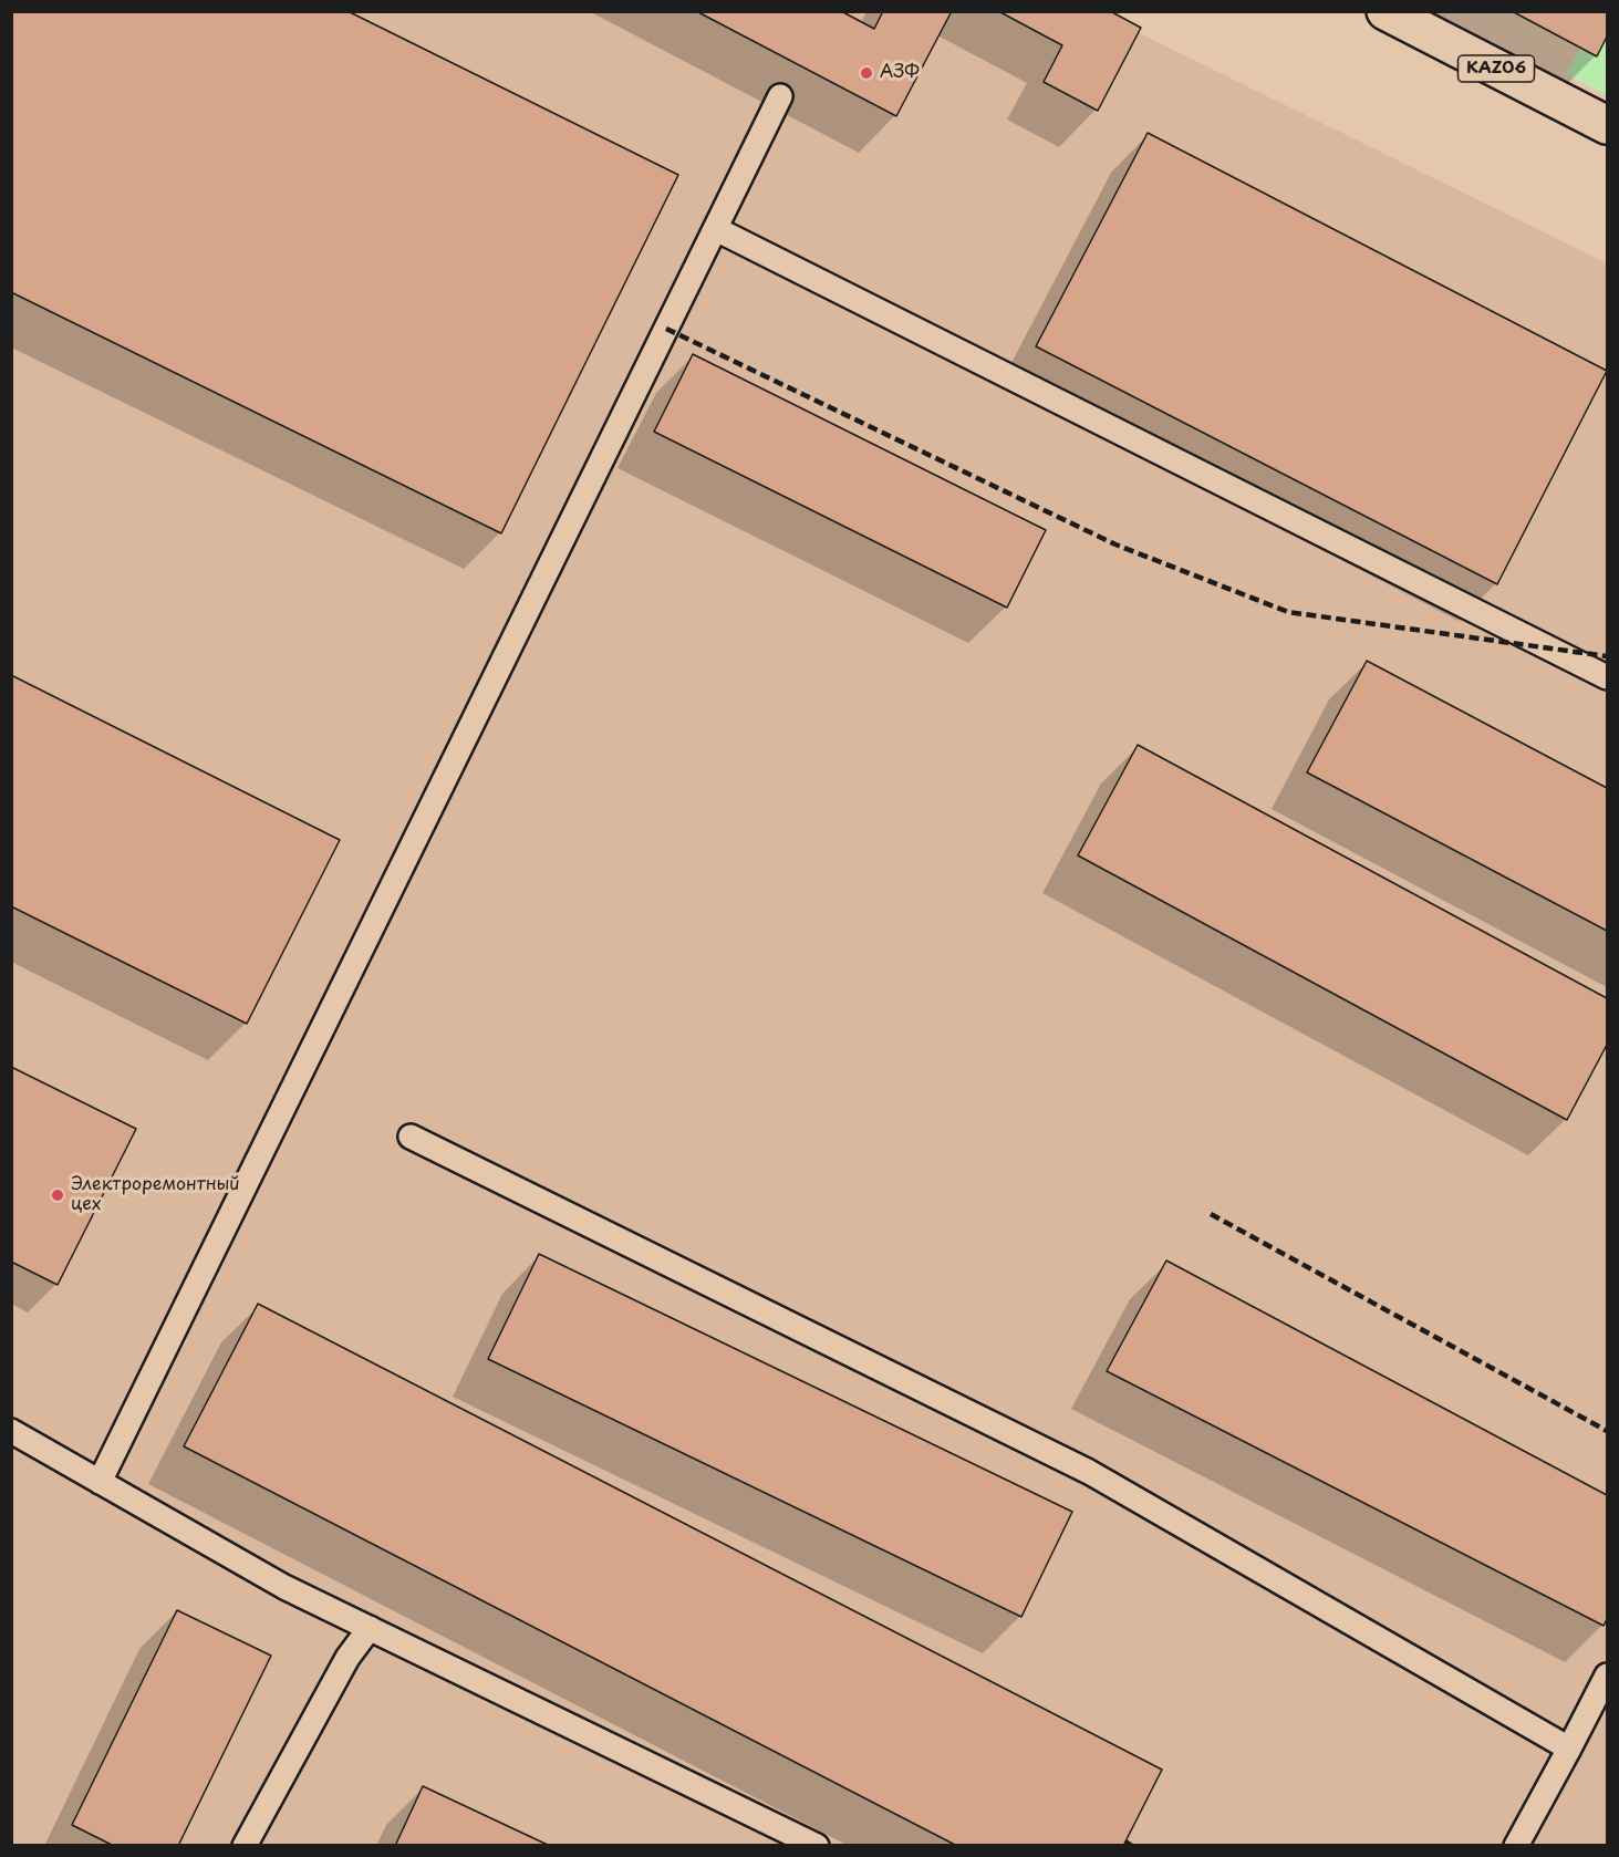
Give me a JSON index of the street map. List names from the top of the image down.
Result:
{
  "streets": {
    "highway": ["KАZ06"]
  },
  "places": ["АЗФ", "Электроремонтный цех"]
}
